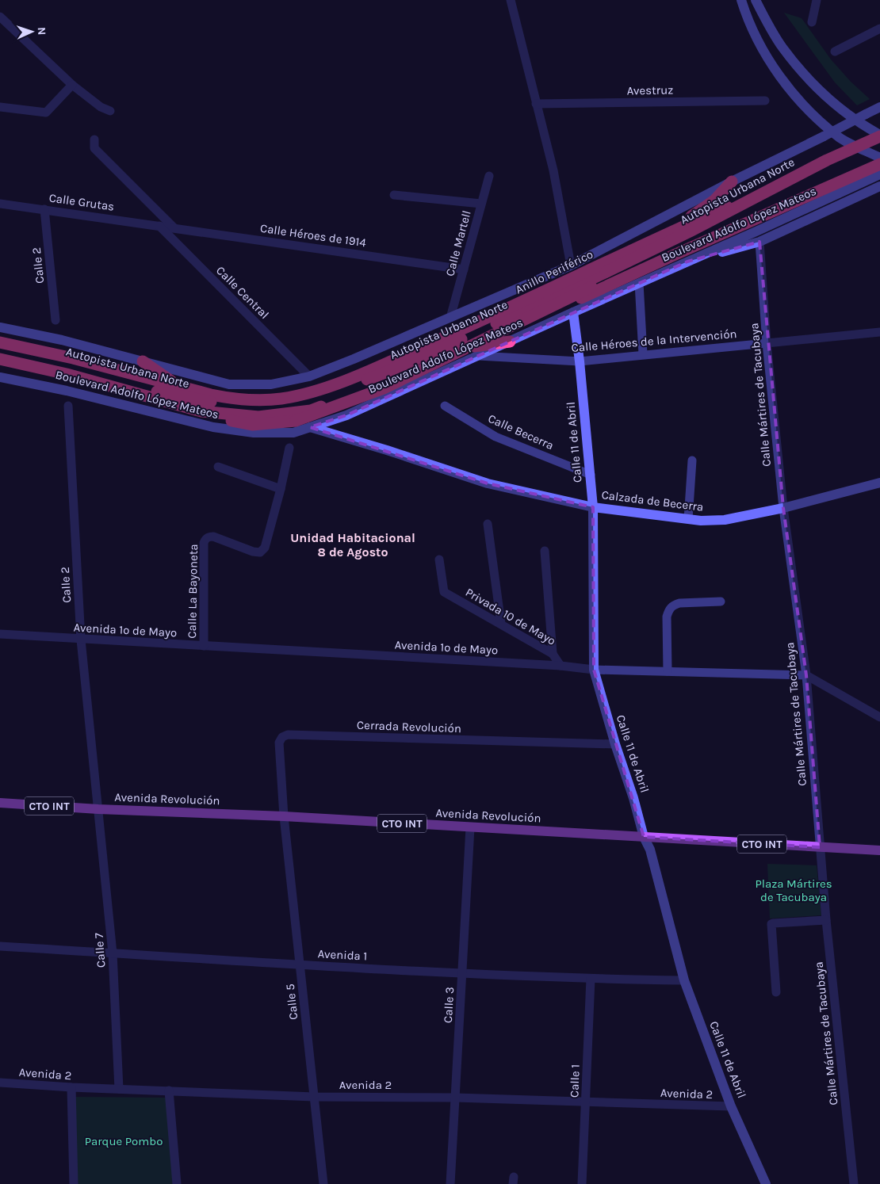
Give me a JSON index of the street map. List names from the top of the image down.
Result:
{
  "streets": {
    "highway": ["Autopista Urbana Norte", "Anillo Periférico"],
    "main road": [
      "Boulevard Adolfo López Mateos",
      "Calle 11 de Abril",
      "Calzada de Becerra",
      "Avenida Revolución",
      "CTO INT"
    ],
    "street": [
      "Avestruz",
      "Calle Grutas",
      "Calle Héroes de 1914",
      "Calle Martell",
      "Calle 2",
      "Calle Central",
      "Calle Héroes de la Intervención",
      "Calle Mártires de Tacubaya",
      "Calle Becerra",
      "Calle La Bayoneta",
      "Privada 10 de Mayo",
      "Avenida 1º de Mayo",
      "Cerrada Revolución",
      "Calle 7",
      "Avenida 1",
      "Calle 5",
      "Calle 3",
      "Avenida 2",
      "Calle 1"
    ]
  },
  "crossings": [
    ["Autopista Urbana Norte", "Anillo Periférico"],
    ["Calle Grutas", "Calle Héroes de 1914"],
    ["Calle Grutas", "Calle 2"],
    ["Calle Grutas", "Calle Central"],
    ["Boulevard Adolfo López Mateos", "Calle Héroes de la Intervención"],
    ["Boulevard Adolfo López Mateos", "Calle 11 de Abril"],
    ["Boulevard Adolfo López Mateos", "Calzada de Becerra"],
    ["Calle Héroes de 1914", "Calle Martell"],
    ["Calle Héroes de 1914", "Calle Central"],
    ["Calle 2", "Avenida 1º de Mayo"],
    ["Calle 2", "Avenida Revolución"],
    ["Calle 2", "Calle 7"],
    ["Calle Héroes de la Intervención", "Calle Mártires de Tacubaya"],
    ["Calle Héroes de la Intervención", "Calle 11 de Abril"],
    ["Calle Mártires de Tacubaya", "Calzada de Becerra"],
    ["Calle Mártires de Tacubaya", "Avenida 1º de Mayo"],
    ["Calle Mártires de Tacubaya", "Avenida Revolución"],
    ["Calle Becerra", "Calle 11 de Abril"],
    ["Calle 11 de Abril", "Calzada de Becerra"],
    ["Calle 11 de Abril", "Avenida 1º de Mayo"],
    ["Calle 11 de Abril", "Cerrada Revolución"],
    ["Calle 11 de Abril", "Avenida Revolución"],
    ["Calle 11 de Abril", "Avenida 1"],
    ["Calle 11 de Abril", "Avenida 2"],
    ["Calle La Bayoneta", "Avenida 1º de Mayo"],
    ["Privada 10 de Mayo", "Avenida 1º de Mayo"],
    ["Cerrada Revolución", "Avenida Revolución"],
    ["Cerrada Revolución", "Calle 5"],
    ["Avenida Revolución", "Calle 7"],
    ["Avenida Revolución", "Calle 5"],
    ["Avenida Revolución", "Calle 3"],
    ["Calle 7", "Avenida 1"],
    ["Calle 7", "Avenida 2"],
    ["Avenida 1", "Calle 5"],
    ["Avenida 1", "Calle 3"],
    ["Avenida 1", "Calle 1"],
    ["Calle 5", "Avenida 2"],
    ["Calle 3", "Avenida 2"],
    ["Avenida 2", "Calle 1"]
  ],
  "districts": ["Unidad Habitacional 8 de Agosto"],
  "parks": ["Plaza Mártires de Tacubaya", "Parque Pombo"],
  "north": "right"
}
